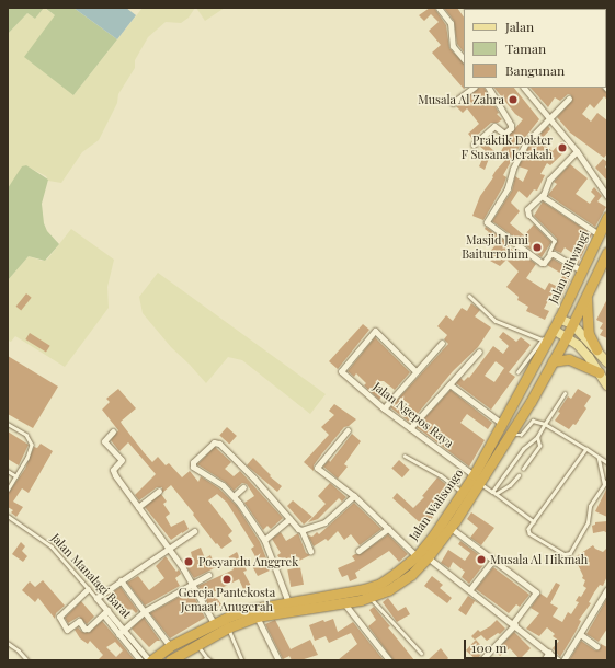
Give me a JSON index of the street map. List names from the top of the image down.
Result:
{
  "streets": {
    "highway": ["Jalan Siliwangi", "Jalan Walisongo"],
    "street": ["Jalan Ngepos Raya", "Jalan Manalagi Barat"]
  },
  "crossings": [
    ["Jalan Siliwangi", "Jalan Walisongo"],
    ["Jalan Ngepos Raya", "Jalan Walisongo"],
    ["Jalan Walisongo", "Jalan Manalagi Barat"]
  ],
  "places": [
    "Musala Al Zahra",
    "Praktik Dokter F Susana Jerakah",
    "Masjid Jami Baiturrohim",
    "Musala Al Hikmah",
    "Posyandu Anggrek",
    "Gereja Pantekosta Jemaat Anugerah"
  ],
  "legend": ["Jalan", "Taman", "Bangunan"],
  "scale_bar": "100 m"
}
